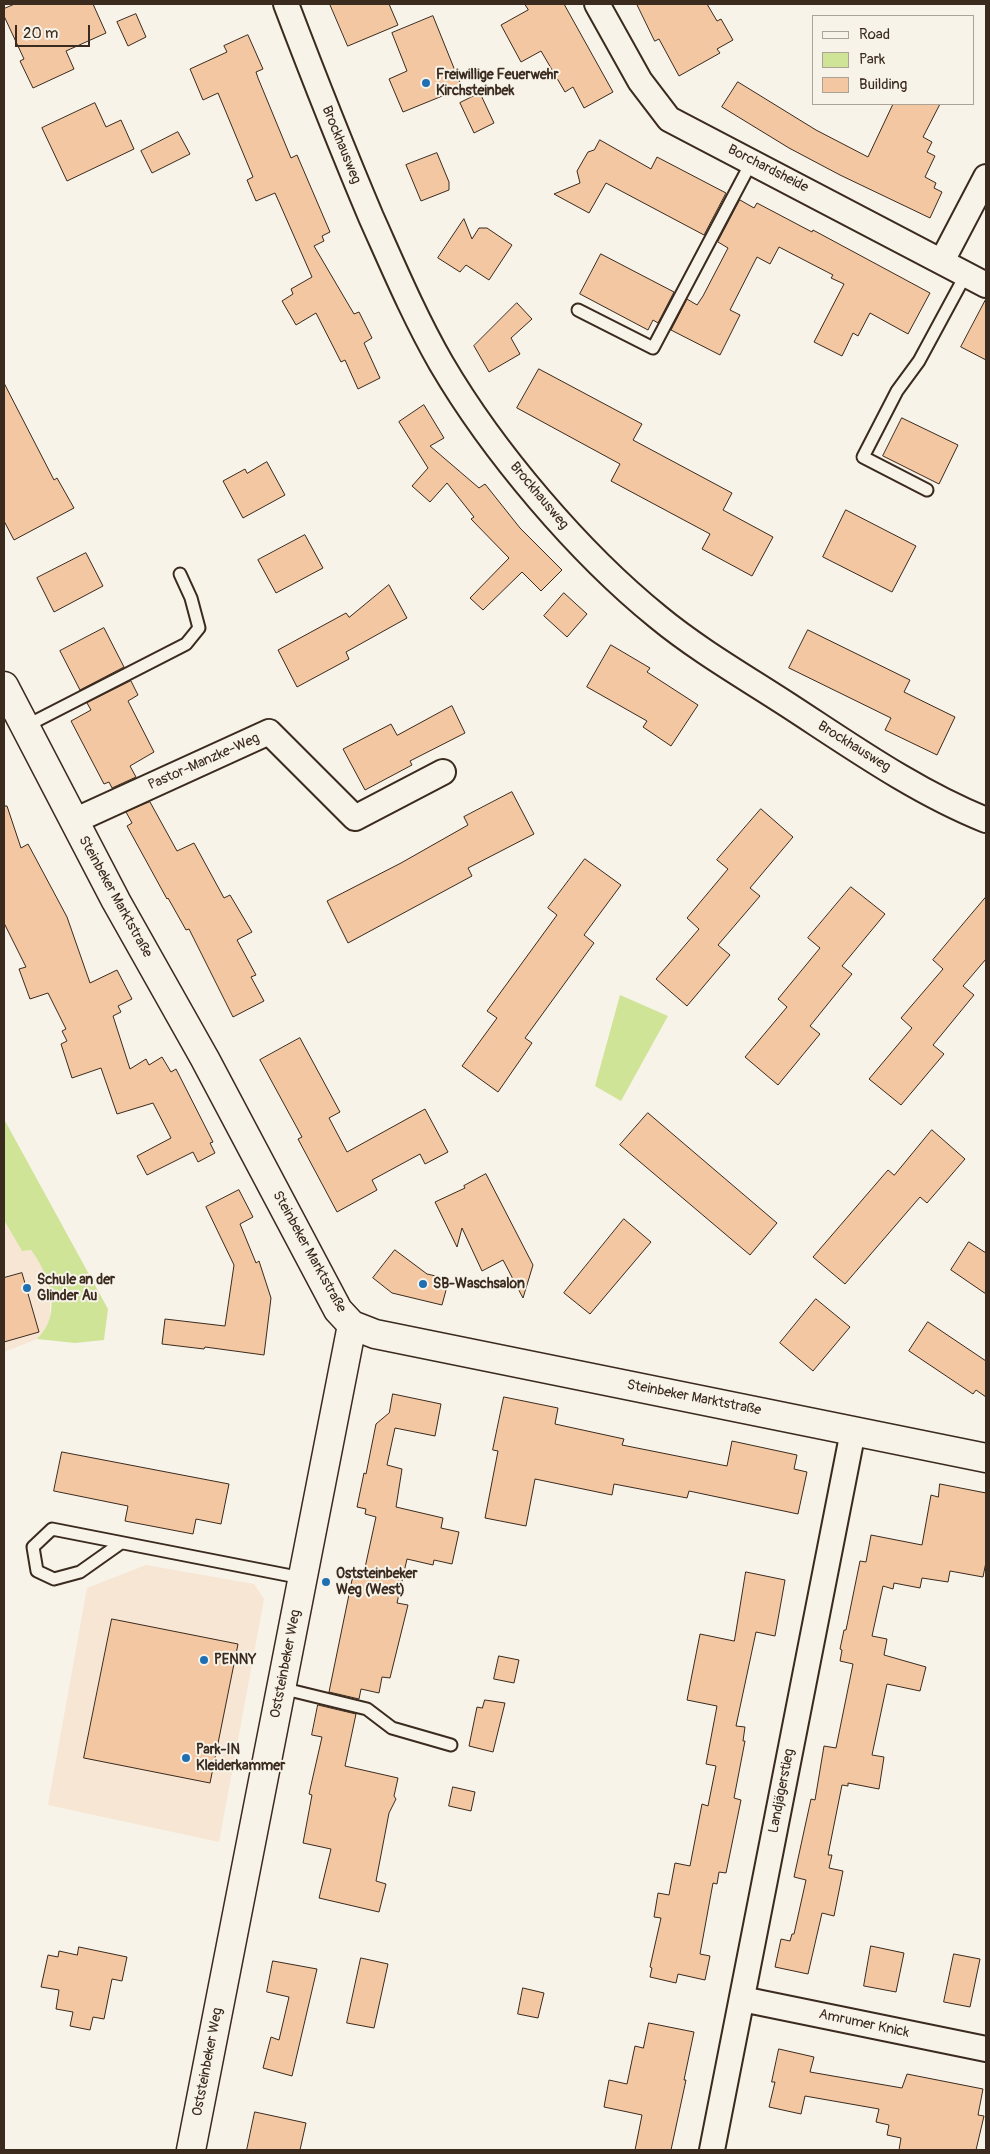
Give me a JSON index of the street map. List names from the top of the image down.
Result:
{
  "streets": {
    "street": [
      "Brockhausweg",
      "Borchardsheide",
      "Pastor-Manzke-Weg",
      "Steinbeker Marktstraße",
      "Oststeinbeker Weg",
      "Landjägerstieg",
      "Amrumer Knick"
    ]
  },
  "crossings": [
    ["Pastor-Manzke-Weg", "Steinbeker Marktstraße"],
    ["Steinbeker Marktstraße", "Oststeinbeker Weg"],
    ["Steinbeker Marktstraße", "Landjägerstieg"],
    ["Landjägerstieg", "Amrumer Knick"]
  ],
  "places": [
    "Freiwillige Feuerwehr Kirchsteinbek",
    "SB-Waschsalon",
    "Schule an der Glinder Au",
    "Oststeinbeker Weg (West)",
    "PENNY",
    "Park-IN Kleiderkammer"
  ],
  "legend": ["Road", "Park", "Building"],
  "scale_bar": "20 m"
}
